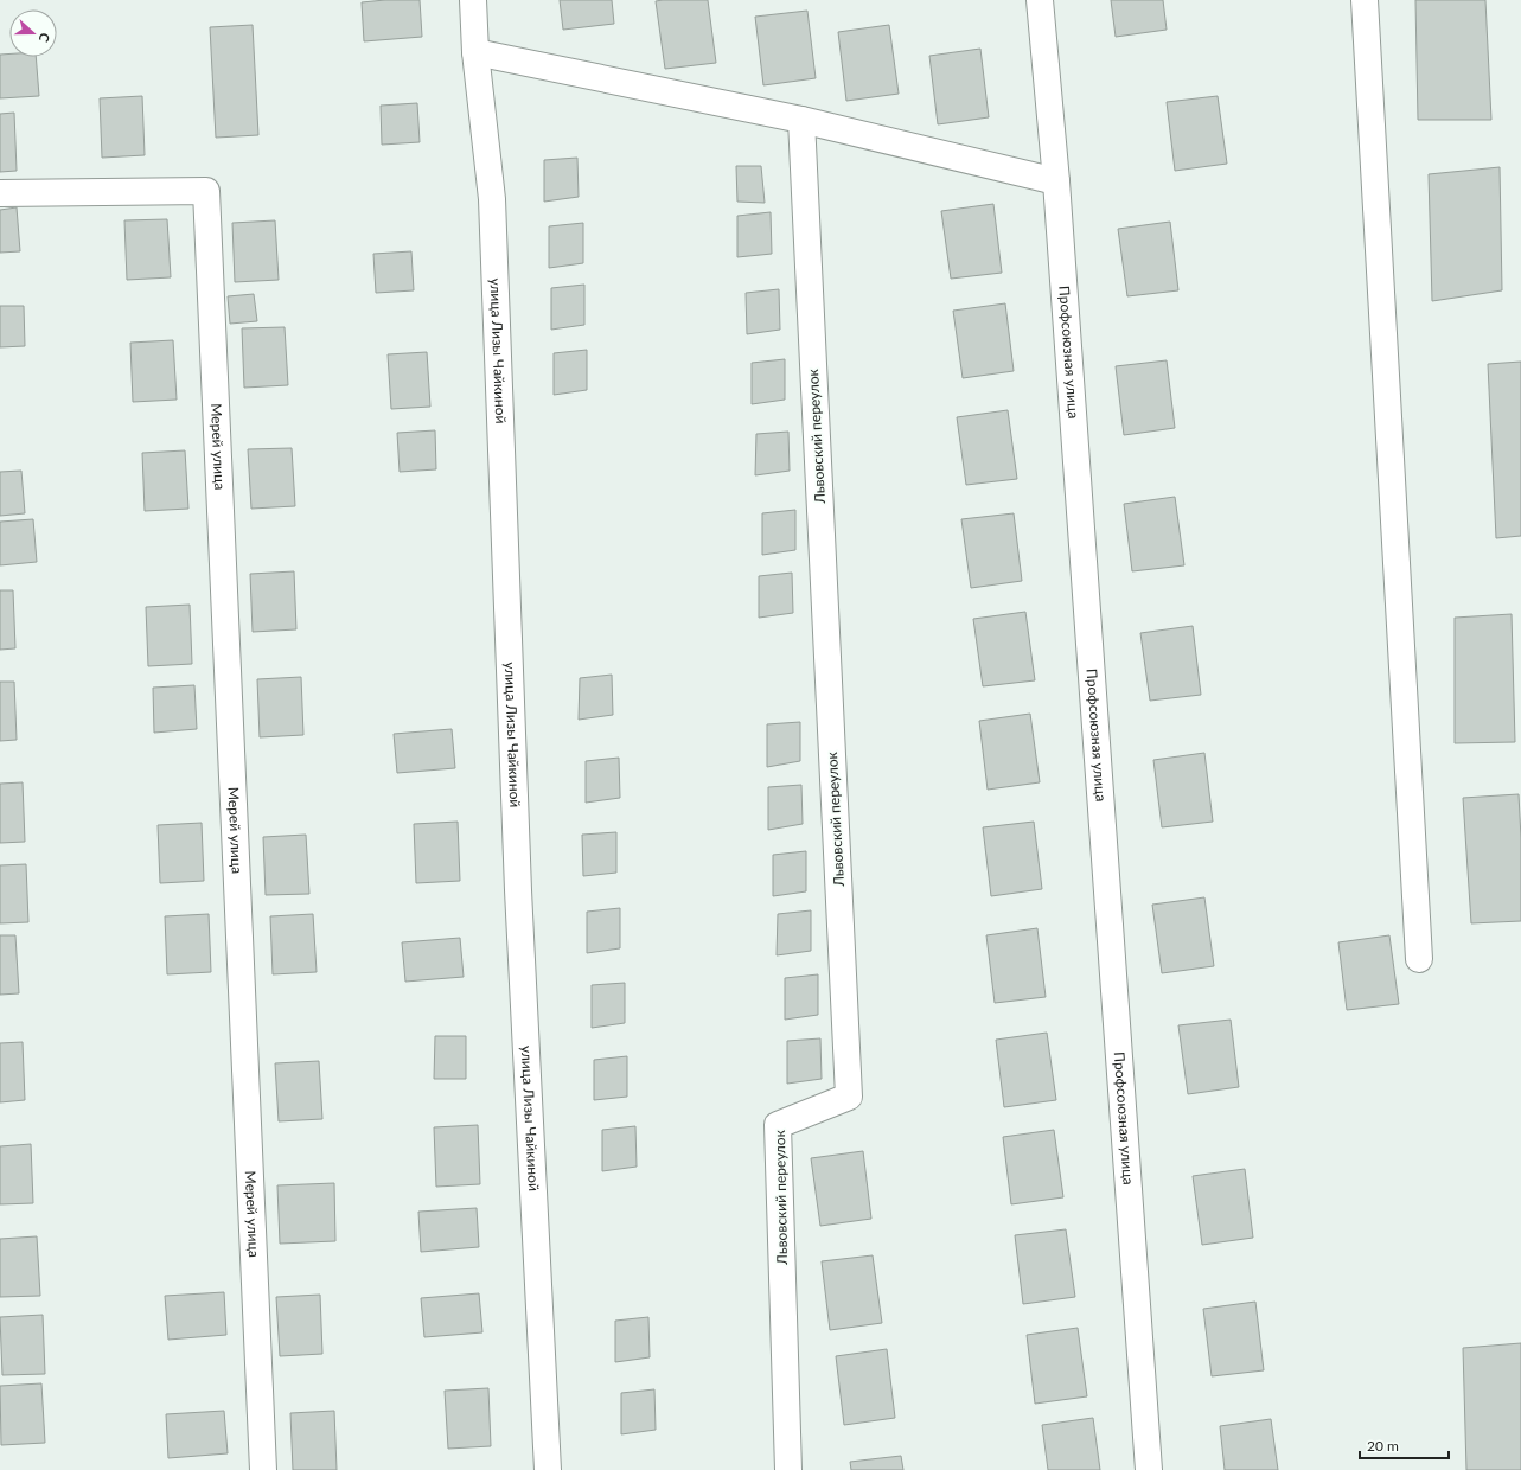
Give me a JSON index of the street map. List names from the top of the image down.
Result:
{
  "streets": {
    "street": [
      "улица Лизы Чайкиной",
      "Профсоюзная улица",
      "Львовский переулок",
      "Мерей улица"
    ]
  },
  "scale_bar": "20 m",
  "north": "right"
}
